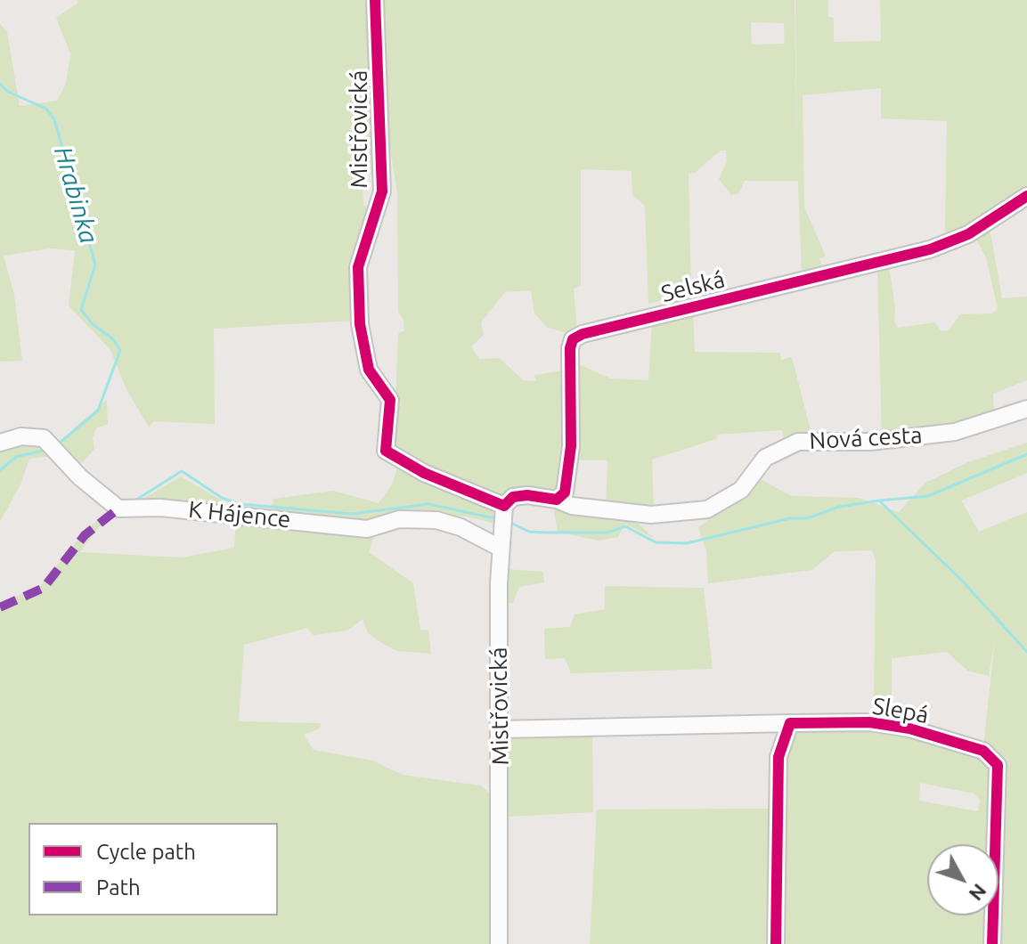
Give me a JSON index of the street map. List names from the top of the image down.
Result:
{
  "streets": {
    "street": [
      "Mistřovická",
      "Selská",
      "Nová cesta",
      "K Hájence",
      "Slepá"
    ]
  },
  "crossings": [
    ["Mistřovická", "K Hájence"],
    ["Mistřovická", "Slepá"],
    ["Selská", "Nová cesta"]
  ],
  "water": ["Hrabinka"],
  "legend": ["Cycle path", "Path"],
  "north": "bottom right"
}
